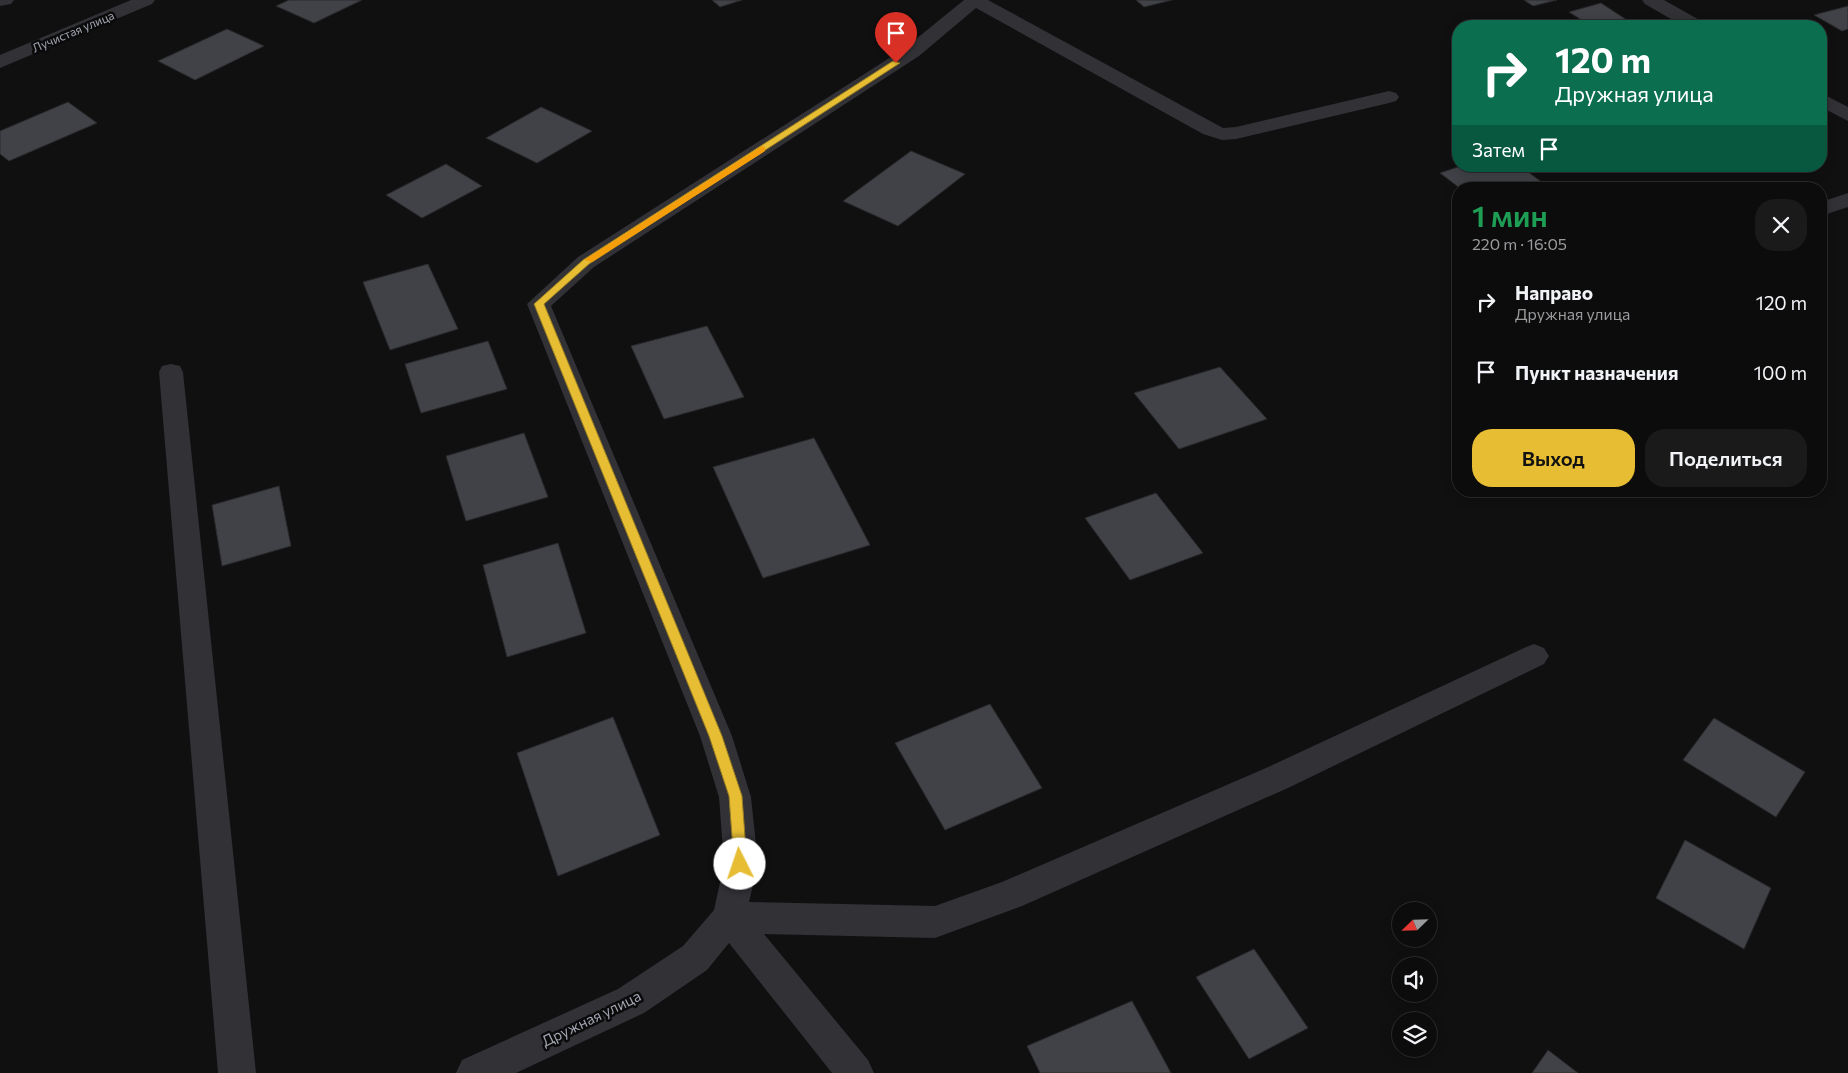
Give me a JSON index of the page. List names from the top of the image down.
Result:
{
  "streets": {
    "street": ["Лучистая улица", "Дружная улица"]
  },
  "north": "bottom left",
  "page": {
    "turn": ["120 m", "Дружная улица"],
    "then": "Затем",
    "heading": ["1 мин", "220 m · 16:05"],
    "list": [
      {
        "name": "Направо",
        "note": "Дружная улица",
        "value": "120 m"
      },
      {
        "name": "Пункт назначения",
        "value": "100 m"
      }
    ],
    "buttons": ["Выход", "Поделиться"]
  }
}
